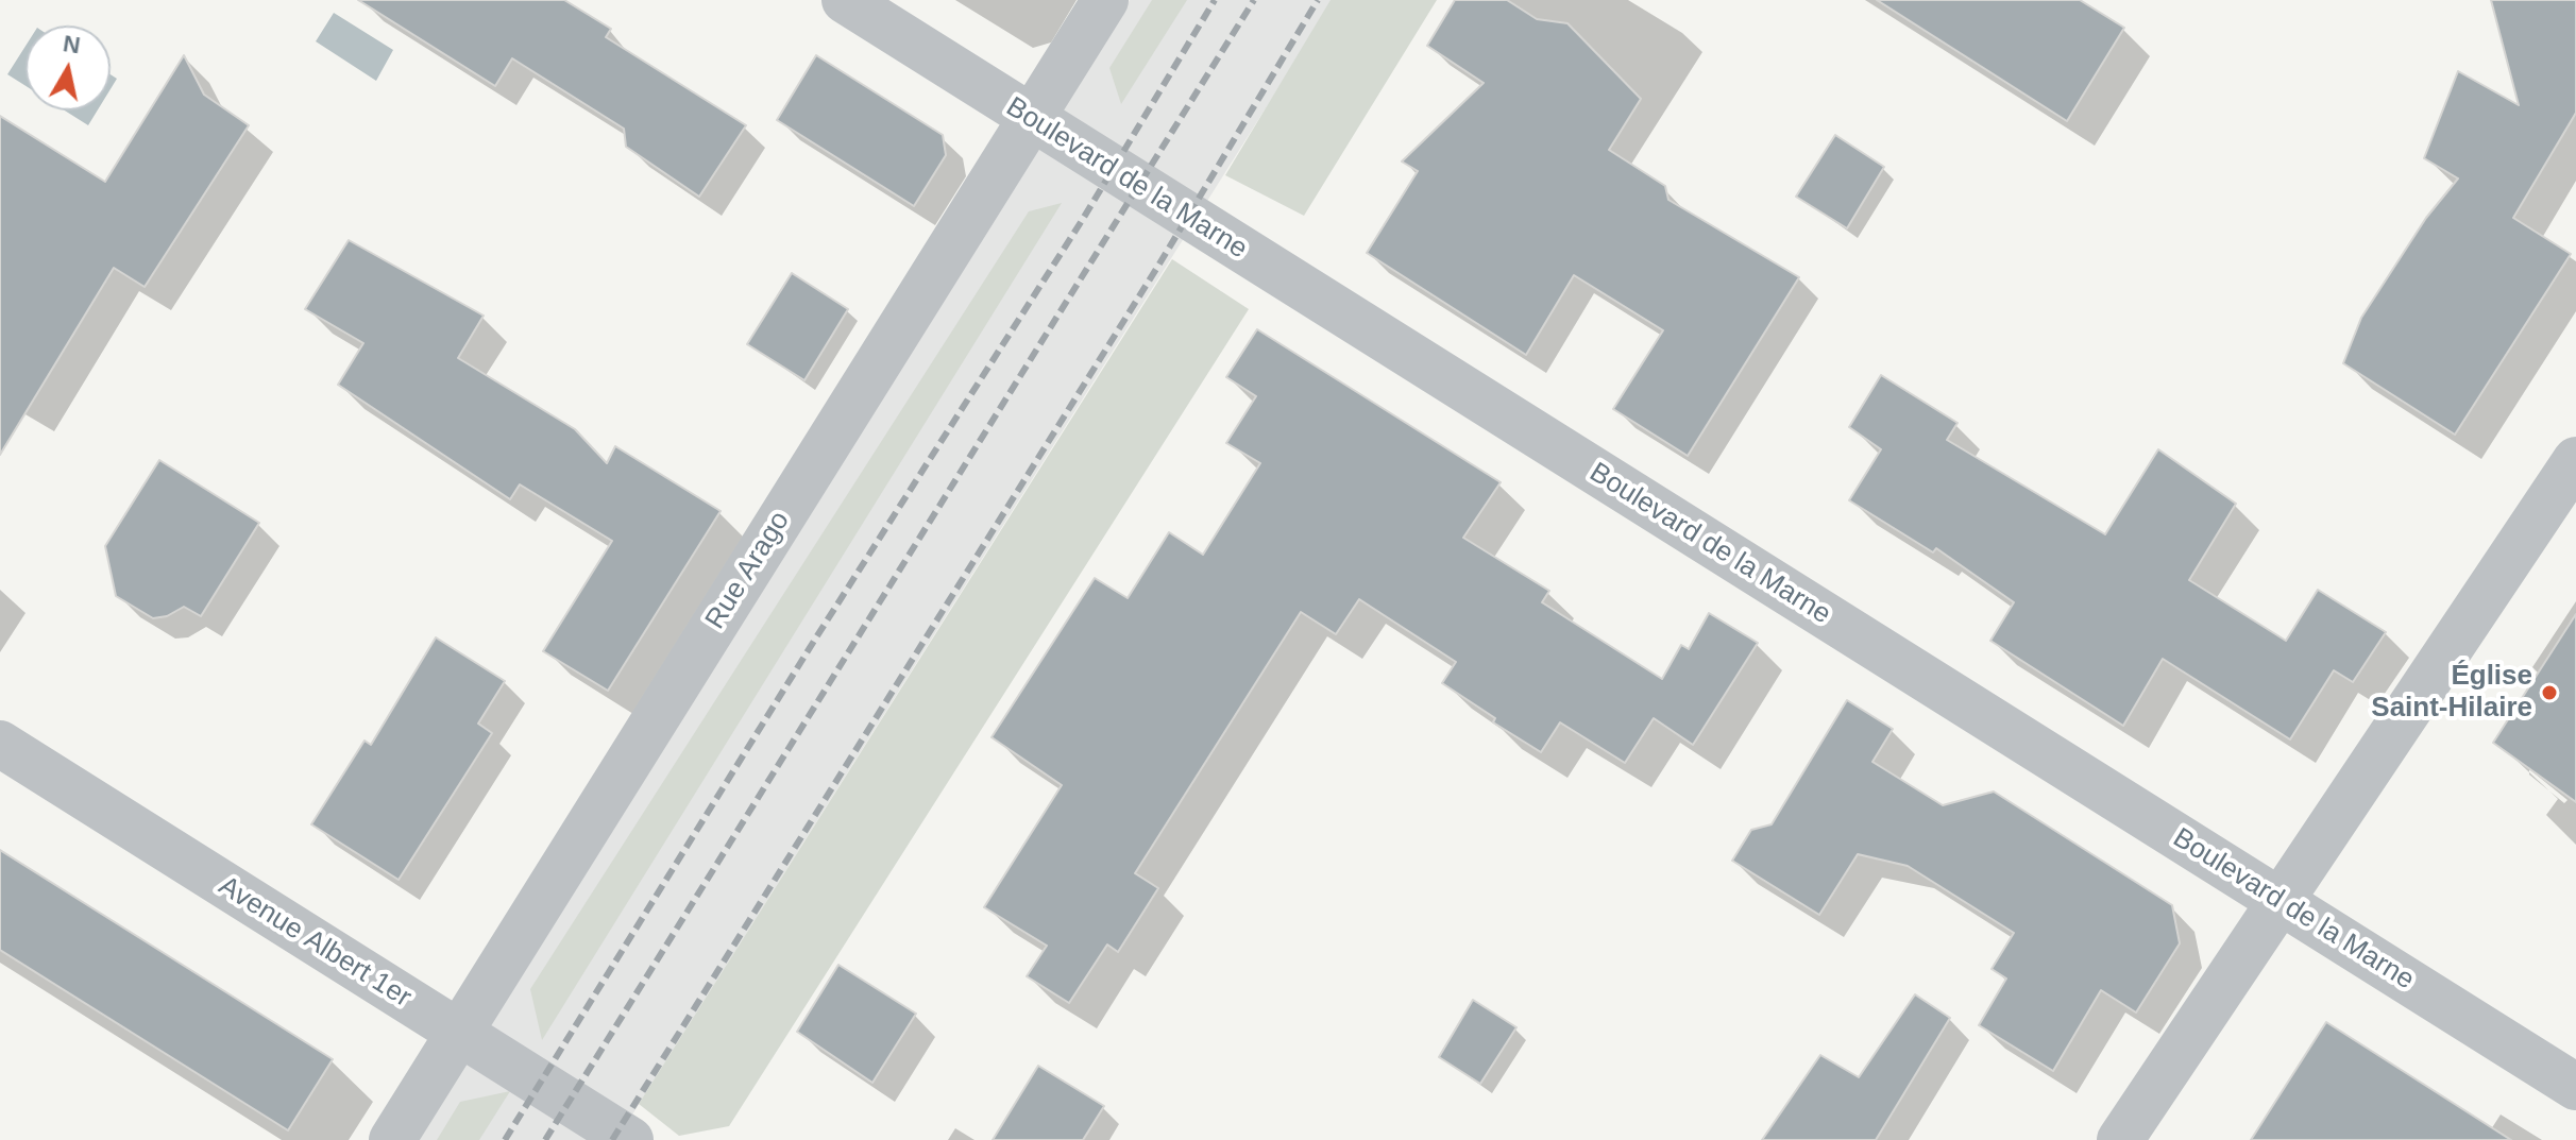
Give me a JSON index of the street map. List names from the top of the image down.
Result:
{
  "streets": {
    "street": ["Boulevard de la Marne", "Rue Arago", "Avenue Albert 1er"]
  },
  "crossings": [
    ["Boulevard de la Marne", "Rue Arago"],
    ["Rue Arago", "Avenue Albert 1er"]
  ],
  "places": ["Église Saint-Hilaire"],
  "north": "top"
}
